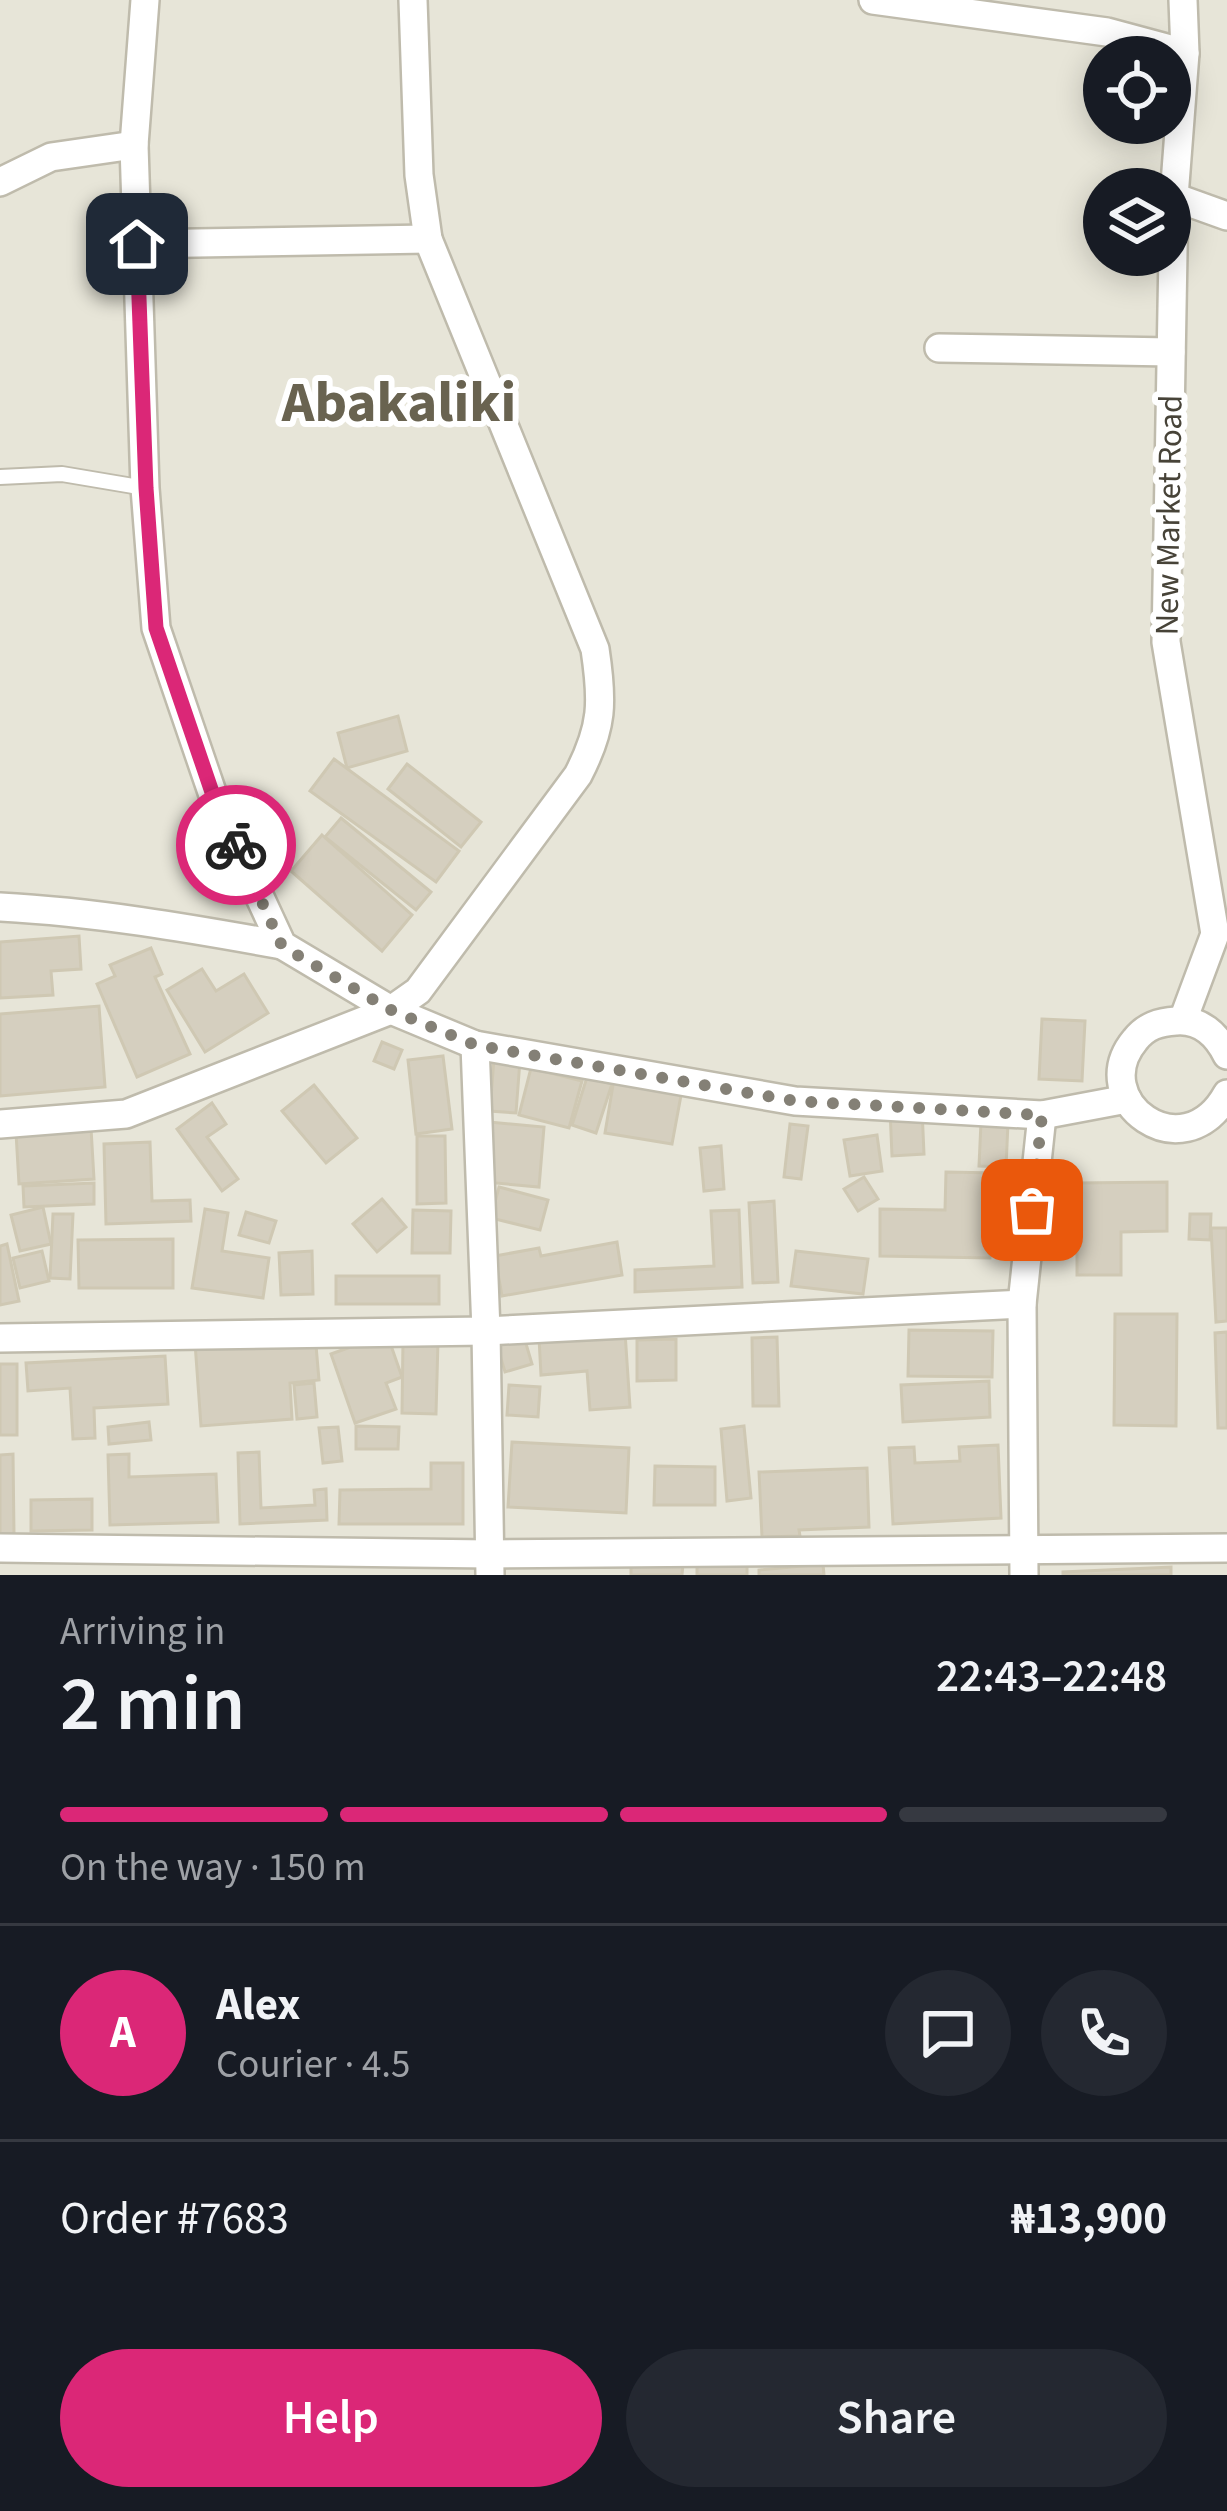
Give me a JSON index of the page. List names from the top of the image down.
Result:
{
  "streets": {
    "street": ["New Market Road"]
  },
  "districts": ["Abakaliki"],
  "page": {
    "heading": ["2 min", "Arriving in", "22:43–22:48"],
    "panel": [
      "Alex",
      "Courier · 4.5",
      "Order #7683",
      "₦13,900"
    ],
    "bar": "On the way · 150 m",
    "round": "A",
    "buttons": ["Help", "Share"]
  }
}
